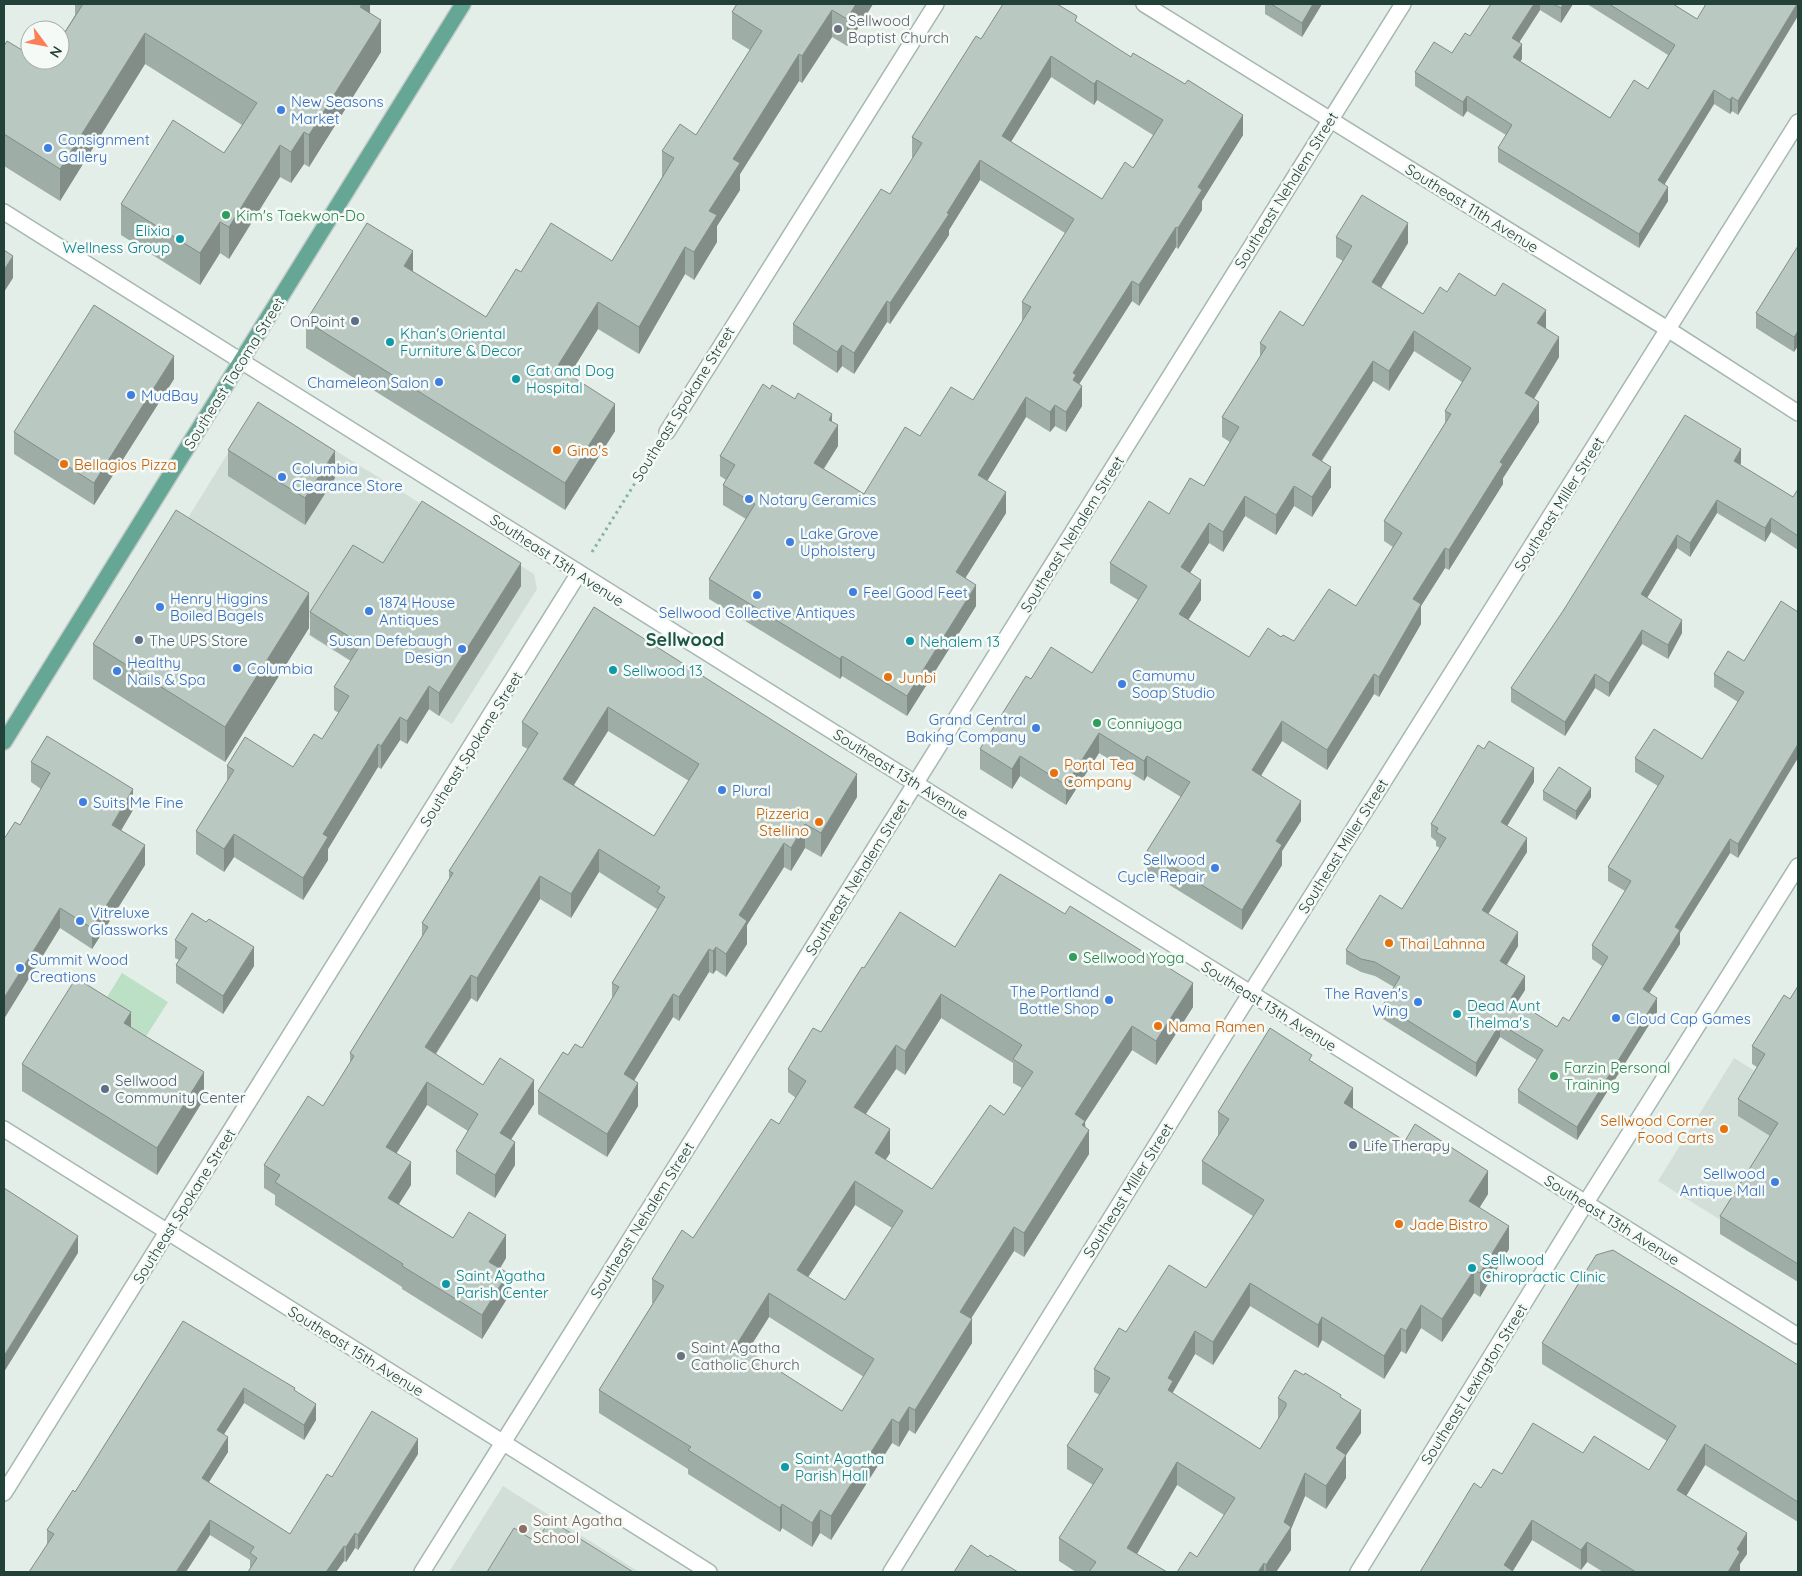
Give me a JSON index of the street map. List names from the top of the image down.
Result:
{
  "streets": {
    "main road": ["Southeast Tacoma Street"],
    "street": [
      "Southeast Nehalem Street",
      "Southeast 11th Avenue",
      "Southeast Spokane Street",
      "Southeast Miller Street",
      "Southeast 13th Avenue",
      "Southeast 15th Avenue",
      "Southeast Lexington Street"
    ]
  },
  "crossings": [
    ["Southeast Nehalem Street", "Southeast 11th Avenue"],
    ["Southeast Nehalem Street", "Southeast 13th Avenue"],
    ["Southeast Nehalem Street", "Southeast 15th Avenue"],
    ["Southeast 11th Avenue", "Southeast Miller Street"],
    ["Southeast Tacoma Street", "Southeast 13th Avenue"],
    ["Southeast Spokane Street", "Southeast 13th Avenue"],
    ["Southeast Spokane Street", "Southeast 15th Avenue"],
    ["Southeast Miller Street", "Southeast 13th Avenue"],
    ["Southeast 13th Avenue", "Southeast Lexington Street"]
  ],
  "districts": ["Sellwood"],
  "places": [
    "Sellwood Baptist Church",
    "New Seasons Market",
    "Consignment Gallery",
    "Kim's Taekwon-Do",
    "Elixia Wellness Group",
    "OnPoint",
    "Khan's Oriental Furniture & Decor",
    "Cat and Dog Hospital",
    "Chameleon Salon",
    "MudBay",
    "Gino's",
    "Bellagios Pizza",
    "Columbia Clearance Store",
    "Notary Ceramics",
    "Lake Grove Upholstery",
    "Feel Good Feet",
    "Sellwood Collective Antiques",
    "Henry Higgins Boiled Bagels",
    "1874 House Antiques",
    "The UPS Store",
    "Nehalem 13",
    "Susan Defebaugh Design",
    "Columbia",
    "Sellwood 13",
    "Healthy Nails & Spa",
    "Junbi",
    "Camumu Soap Studio",
    "Conniyoga",
    "Grand Central Baking Company",
    "Portal Tea Company",
    "Plural",
    "Suits Me Fine",
    "Pizzeria Stellino",
    "Sellwood Cycle Repair",
    "Vitreluxe Glassworks",
    "Thai Lahnna",
    "Sellwood Yoga",
    "Summit Wood Creations",
    "The Portland Bottle Shop",
    "The Raven's Wing",
    "Dead Aunt Thelma's",
    "Cloud Cap Games",
    "Nama Ramen",
    "Farzin Personal Training",
    "Sellwood Community Center",
    "Sellwood Corner Food Carts",
    "Life Therapy",
    "Sellwood Antique Mall",
    "Jade Bistro",
    "Sellwood Chiropractic Clinic",
    "Saint Agatha Parish Center",
    "Saint Agatha Catholic Church",
    "Saint Agatha Parish Hall",
    "Saint Agatha School"
  ],
  "north": "bottom right"
}
